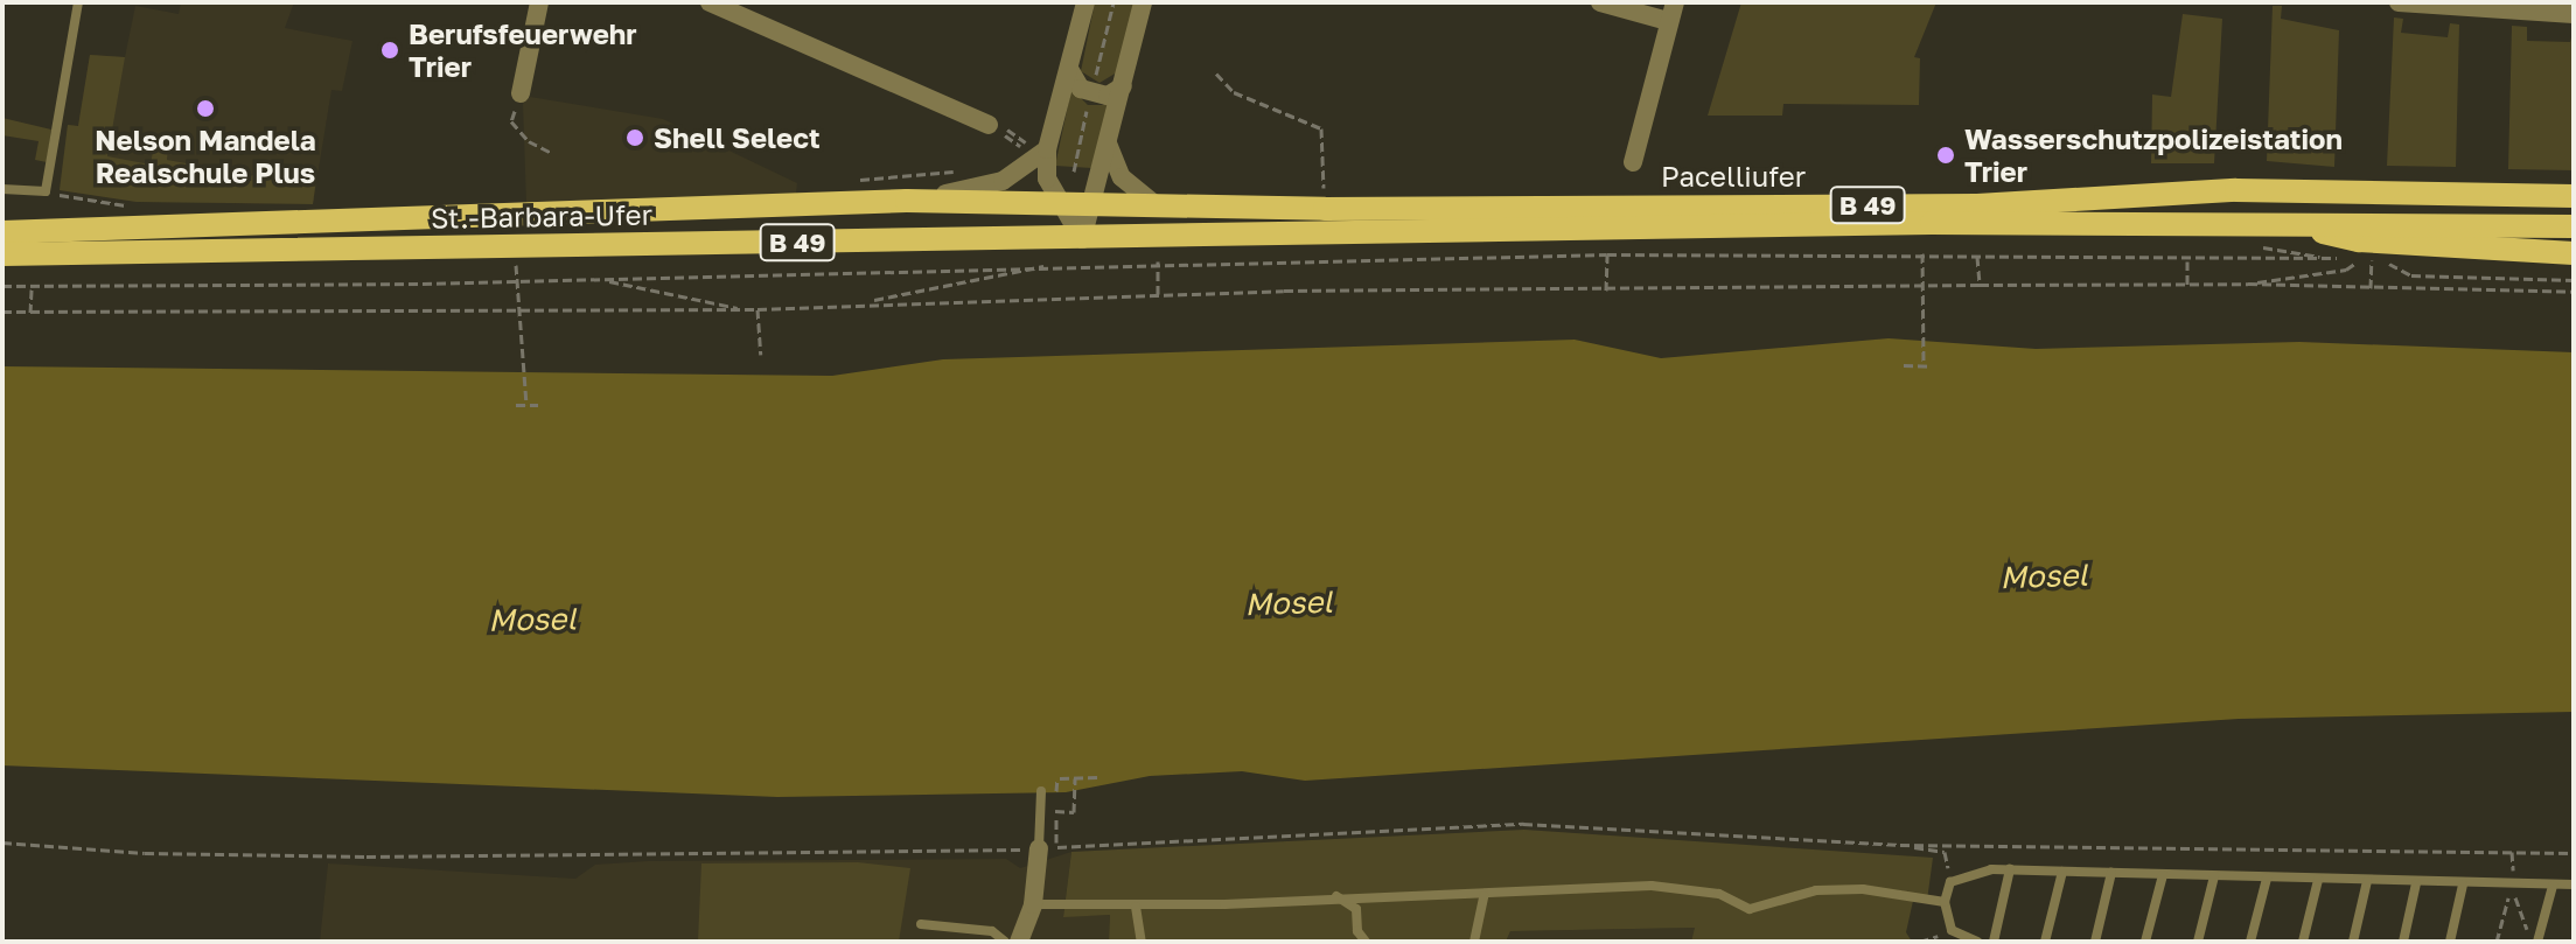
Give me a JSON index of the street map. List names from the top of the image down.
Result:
{
  "streets": {
    "main road": ["Pacelliufer", "B 49", "St.-Barbara-Ufer"]
  },
  "crossings": [
    ["Pacelliufer", "St.-Barbara-Ufer"]
  ],
  "water": ["Mosel"],
  "places": [
    "Berufsfeuerwehr Trier",
    "Nelson Mandela Realschule Plus",
    "Shell Select",
    "Wasserschutzpolizeistation Trier"
  ]
}
